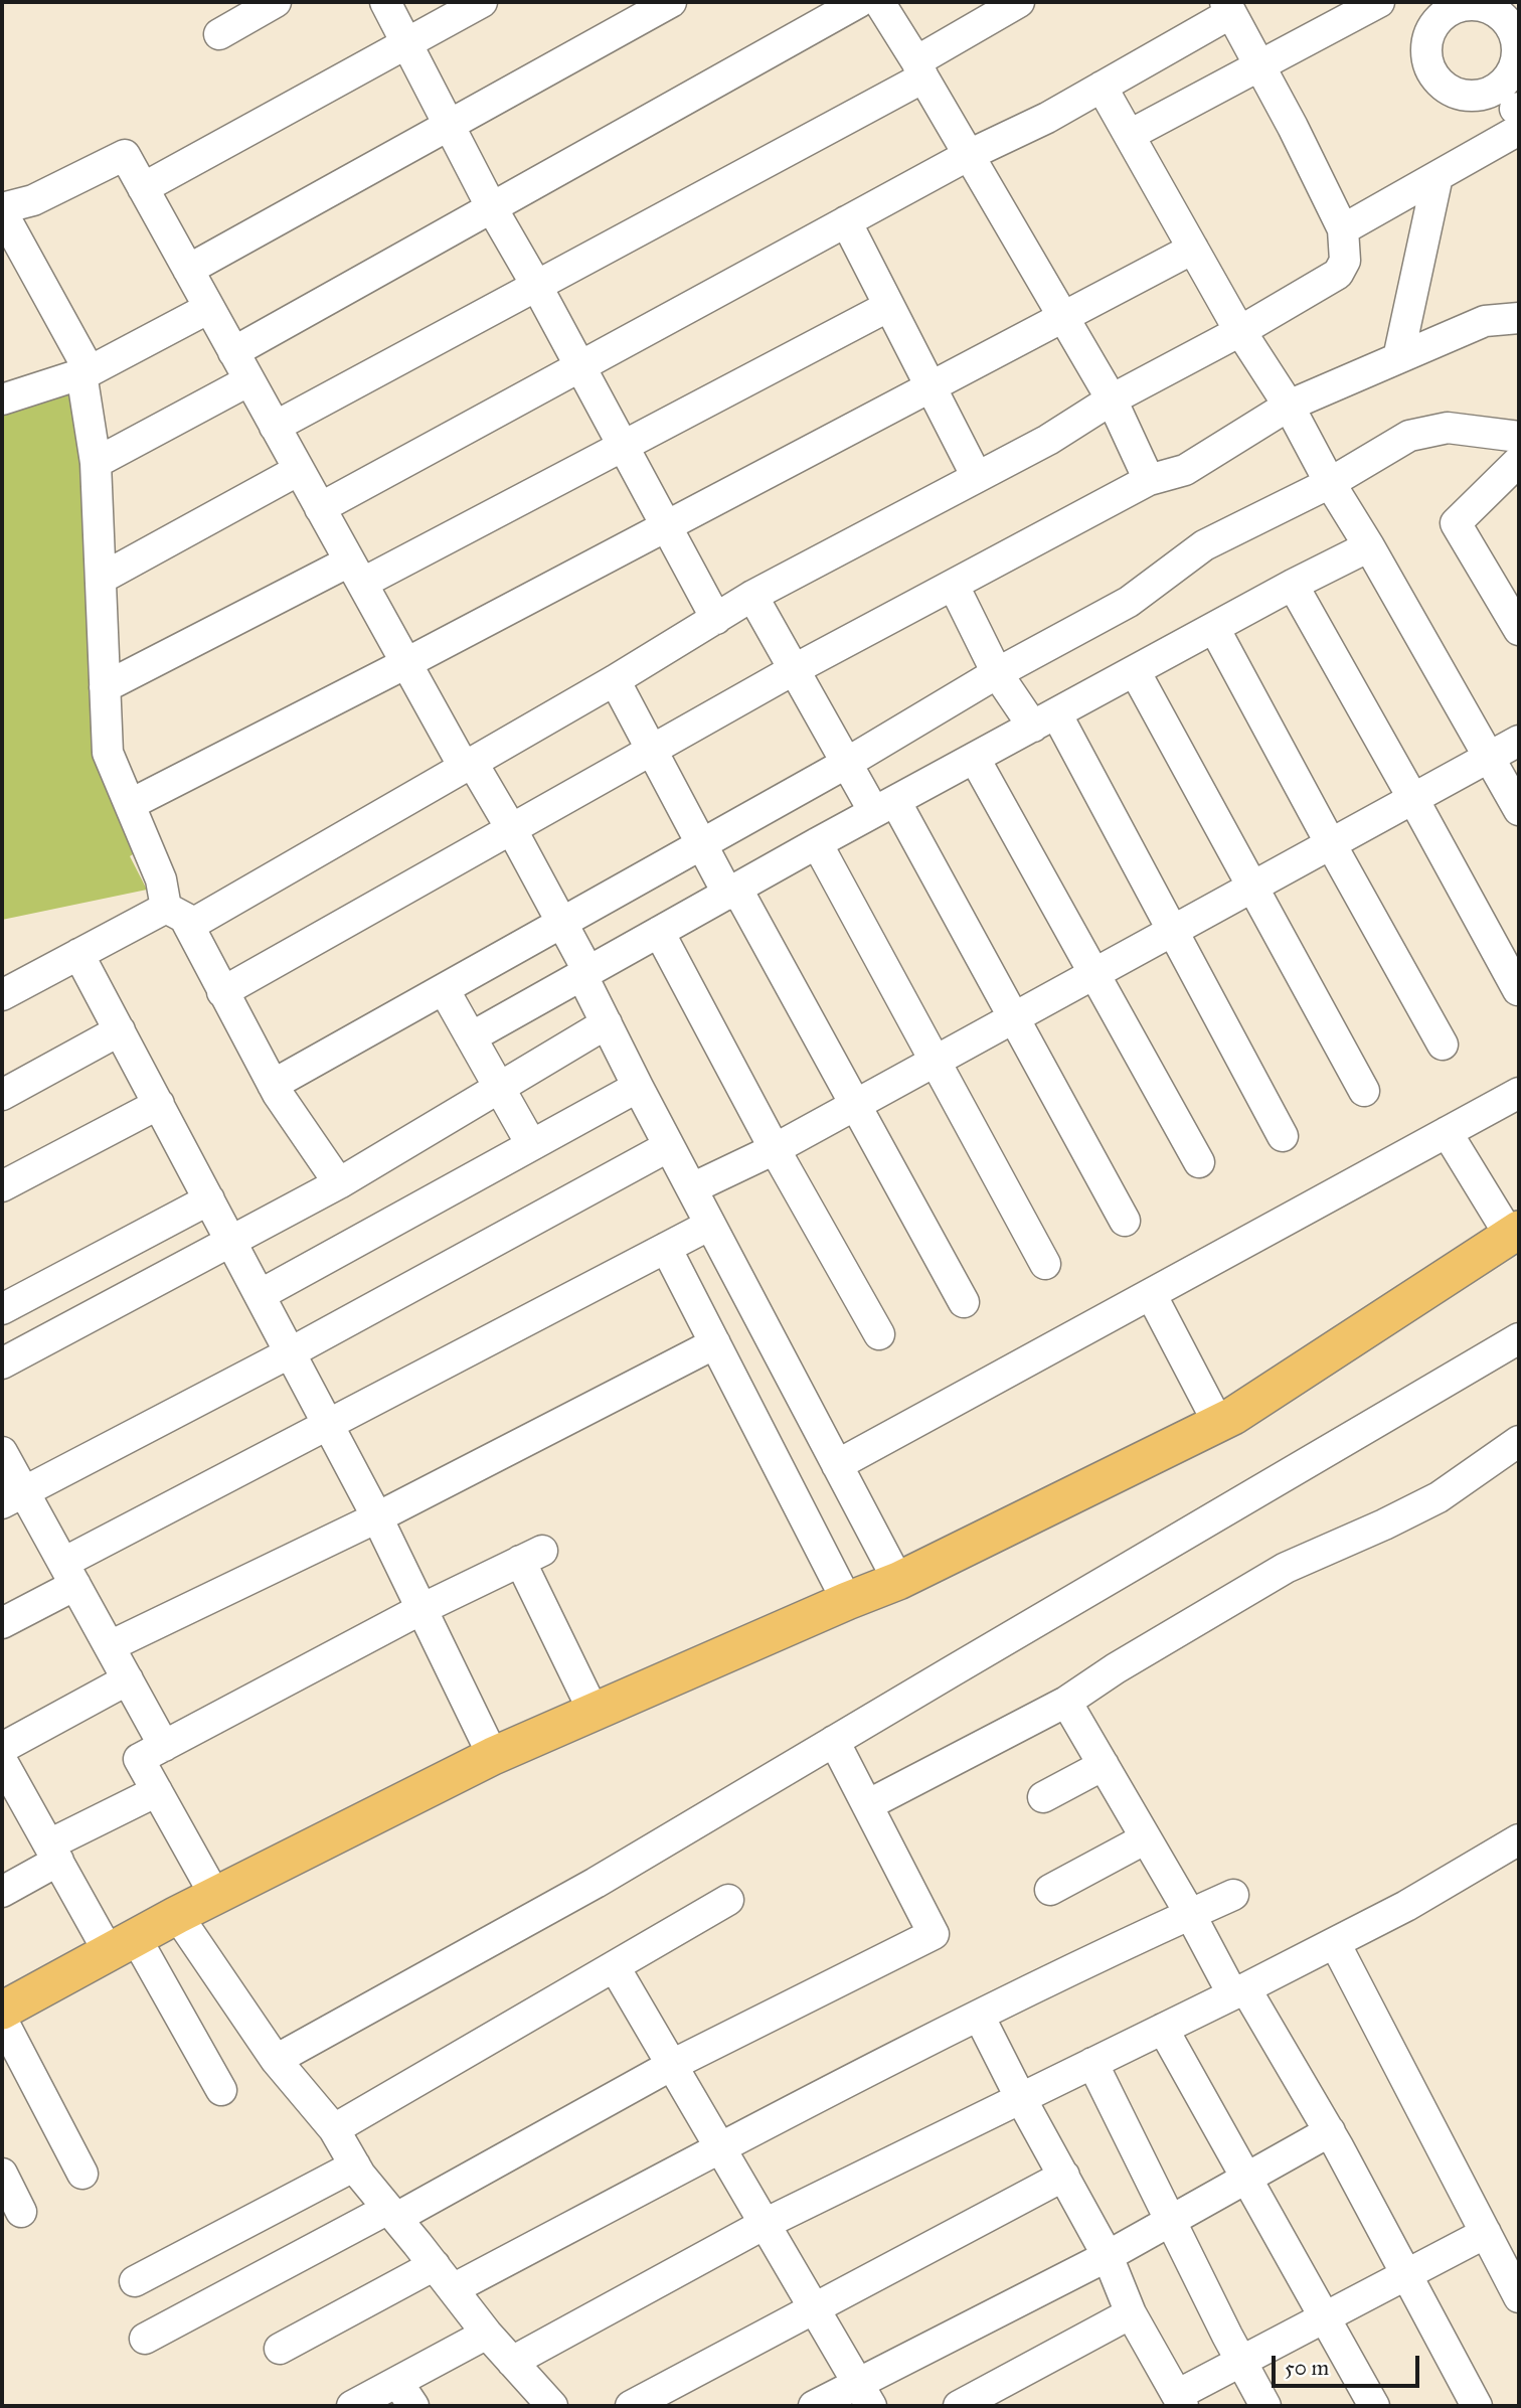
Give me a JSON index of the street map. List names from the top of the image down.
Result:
{
  "scale_bar": "50 m"
}
